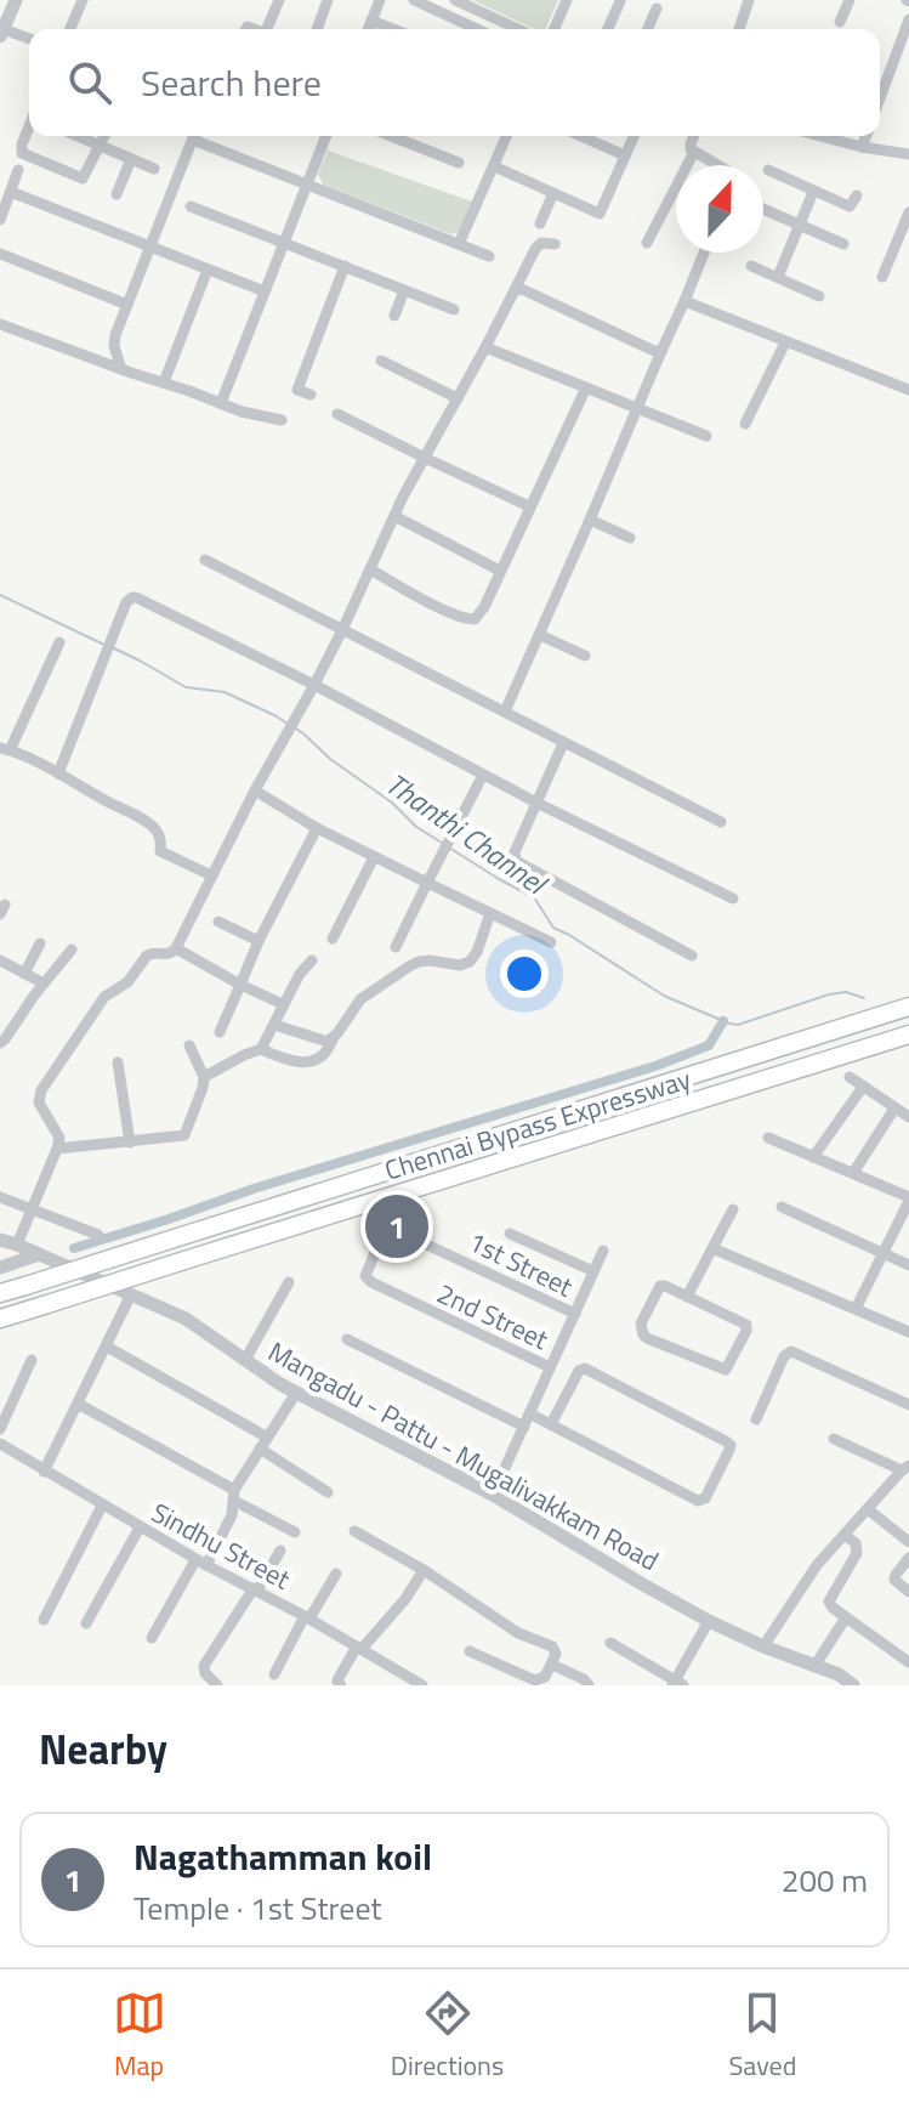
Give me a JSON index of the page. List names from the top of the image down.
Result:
{
  "streets": {
    "highway": ["Chennai Bypass Expressway"],
    "street": [
      "1st Street",
      "2nd Street",
      "Mangadu - Pattu - Mugalivakkam Road",
      "Sindhu Street"
    ]
  },
  "crossings": [
    ["1st Street", "2nd Street"]
  ],
  "water": ["Thanthi Channel"],
  "north": "top",
  "page": {
    "search": "Search here",
    "pins": "1",
    "heading": "Nearby",
    "list": [
      {
        "mark": "1",
        "name": "Nagathamman koil",
        "note": "Temple · 1st Street",
        "value": "200 m"
      }
    ],
    "nav": ["Map", "Directions", "Saved"]
  }
}
